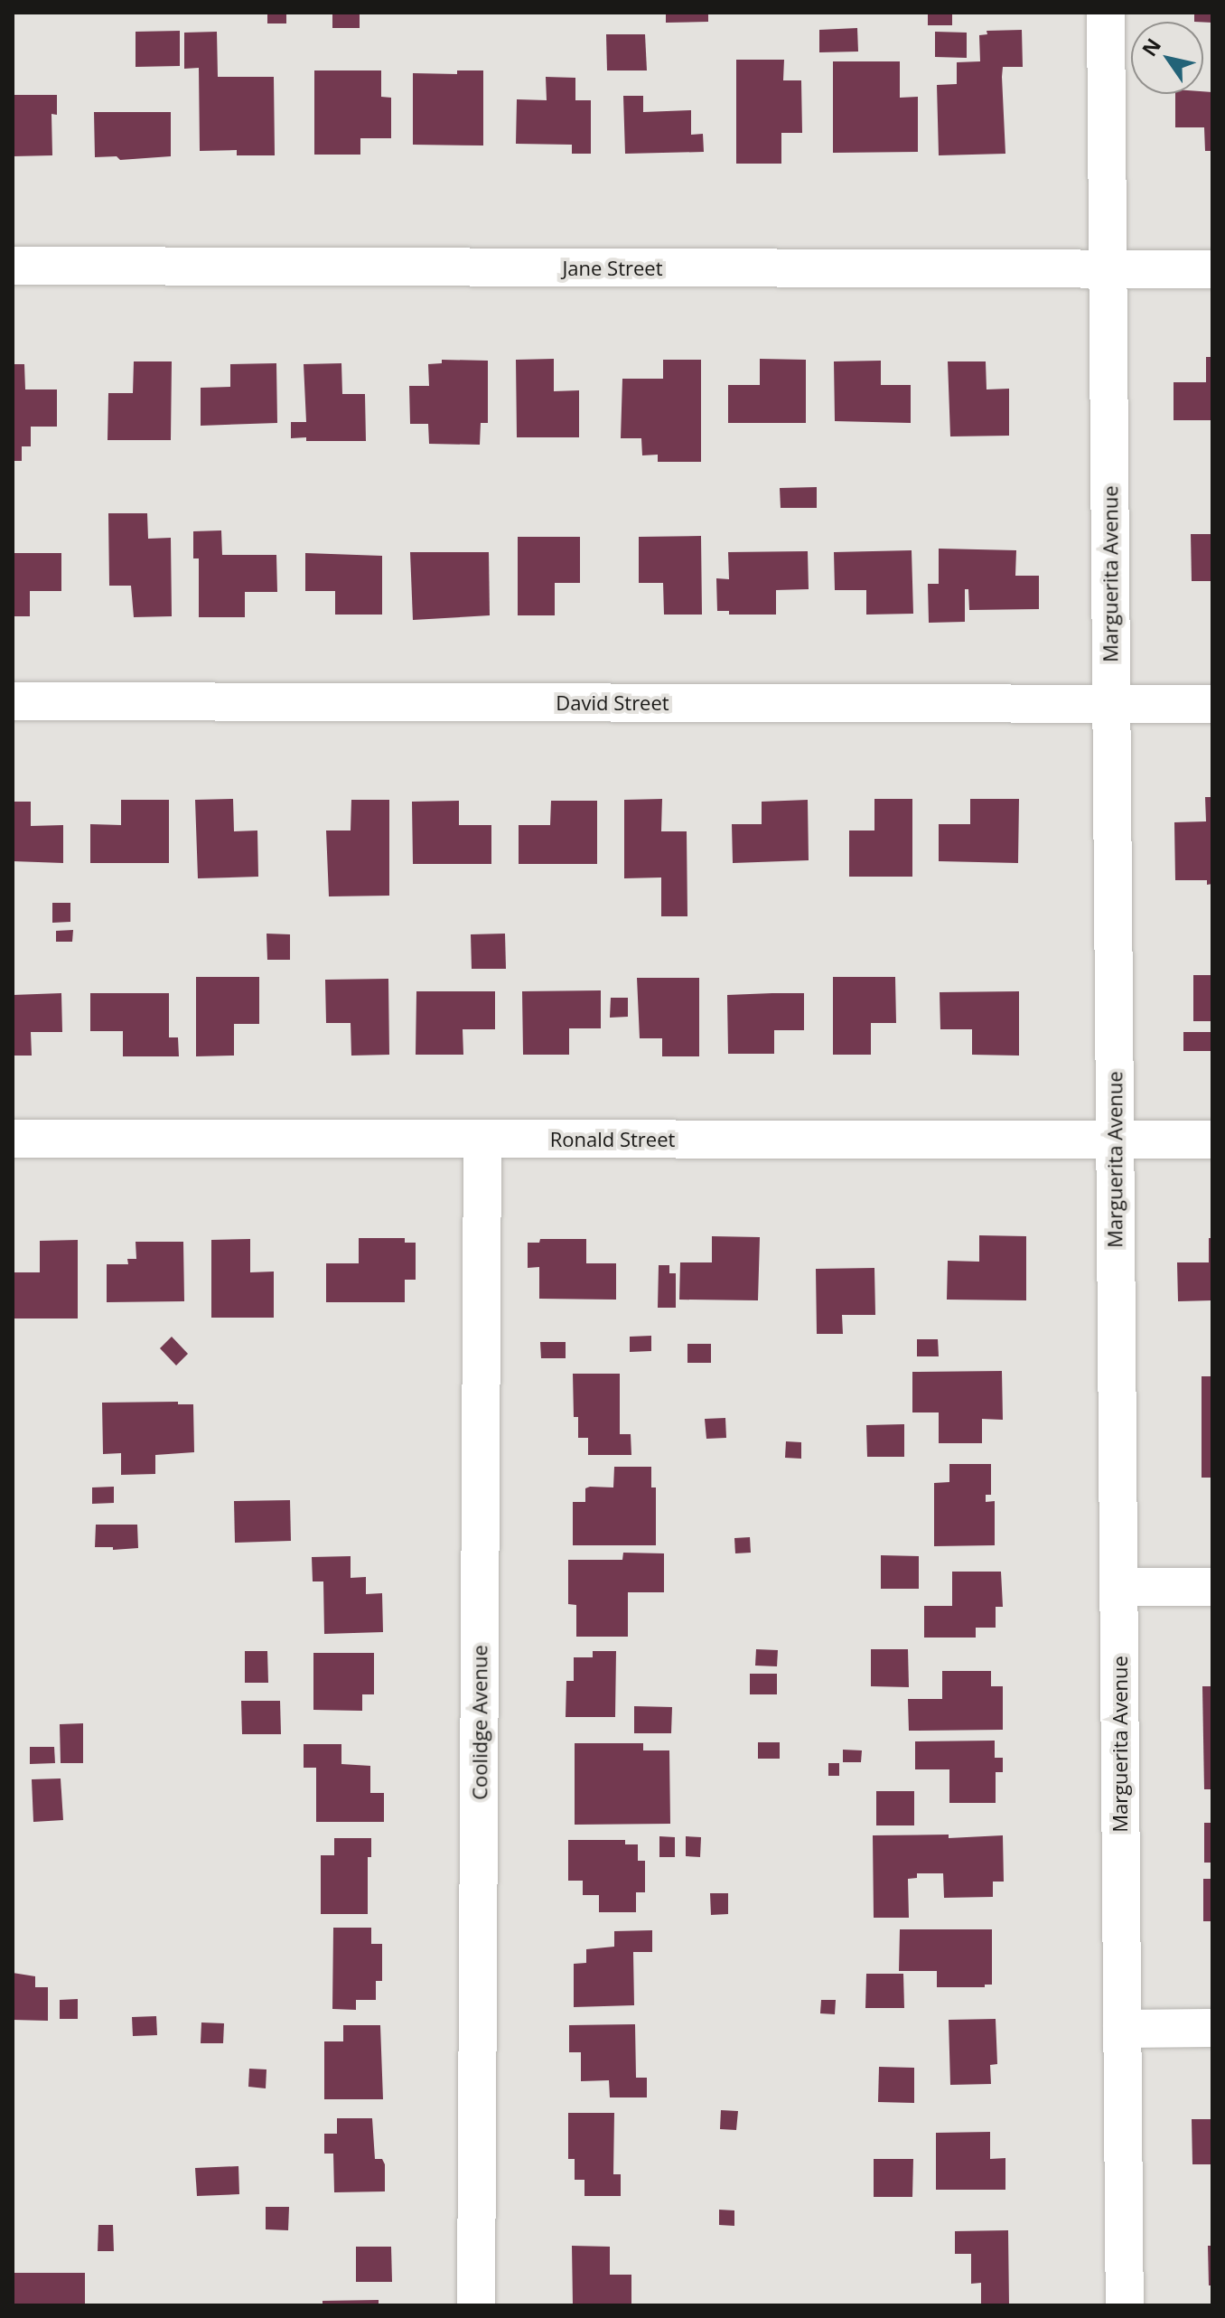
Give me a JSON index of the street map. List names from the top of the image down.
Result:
{
  "streets": {
    "street": [
      "Jane Street",
      "Marguerita Avenue",
      "David Street",
      "Ronald Street",
      "Coolidge Avenue"
    ]
  },
  "crossings": [
    ["Jane Street", "Marguerita Avenue"],
    ["Marguerita Avenue", "David Street"],
    ["Marguerita Avenue", "Ronald Street"],
    ["Ronald Street", "Coolidge Avenue"]
  ],
  "north": "top left"
}
